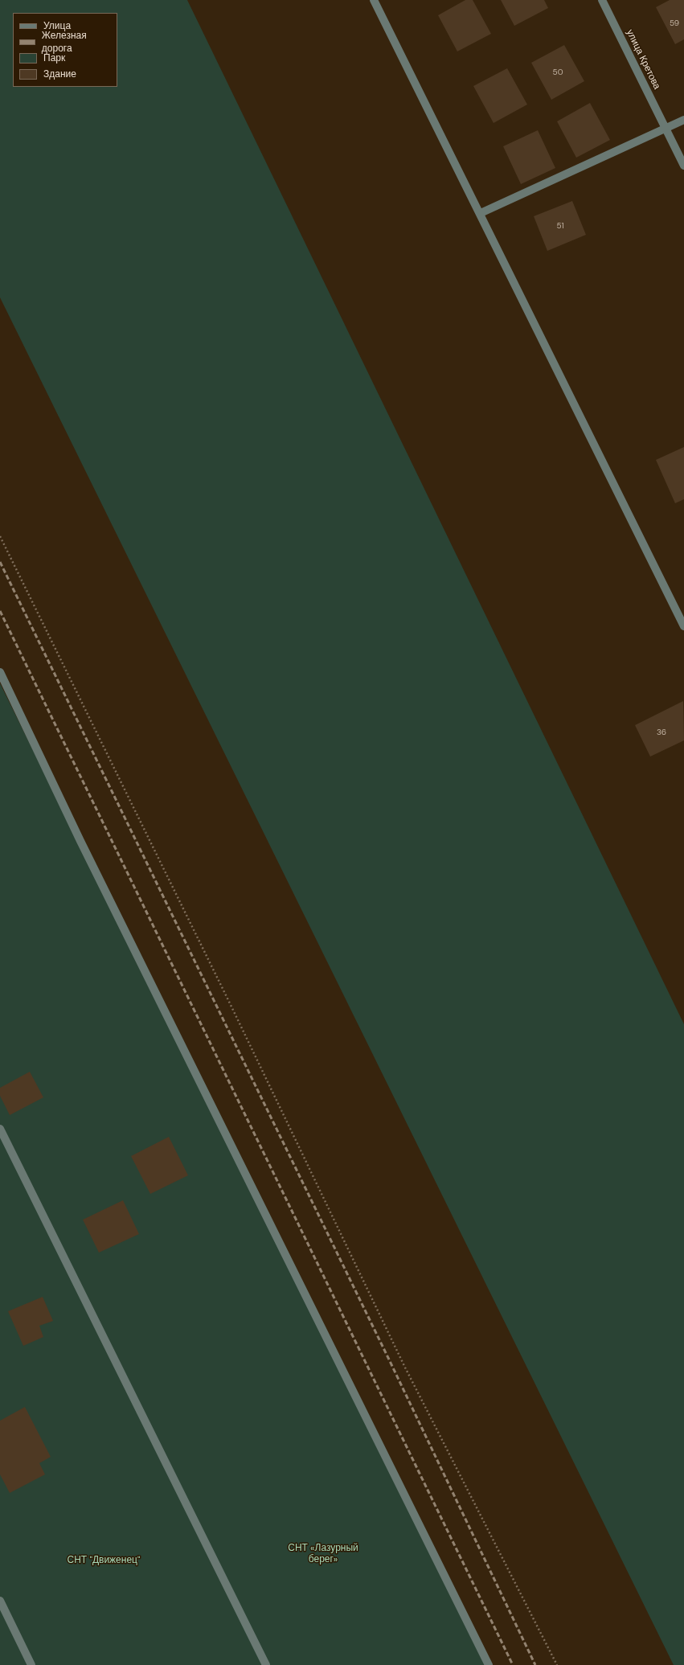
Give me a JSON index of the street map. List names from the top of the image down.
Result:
{
  "streets": {
    "street": ["улица Кретова"]
  },
  "parks": ["СНТ «Лазурный берег»", "СНТ \"Движенец\""],
  "house_numbers": [
    "59",
    "50",
    "51",
    "36"
  ],
  "legend": [
    "Улица",
    "Железная дорога",
    "Парк",
    "Здание"
  ]
}
